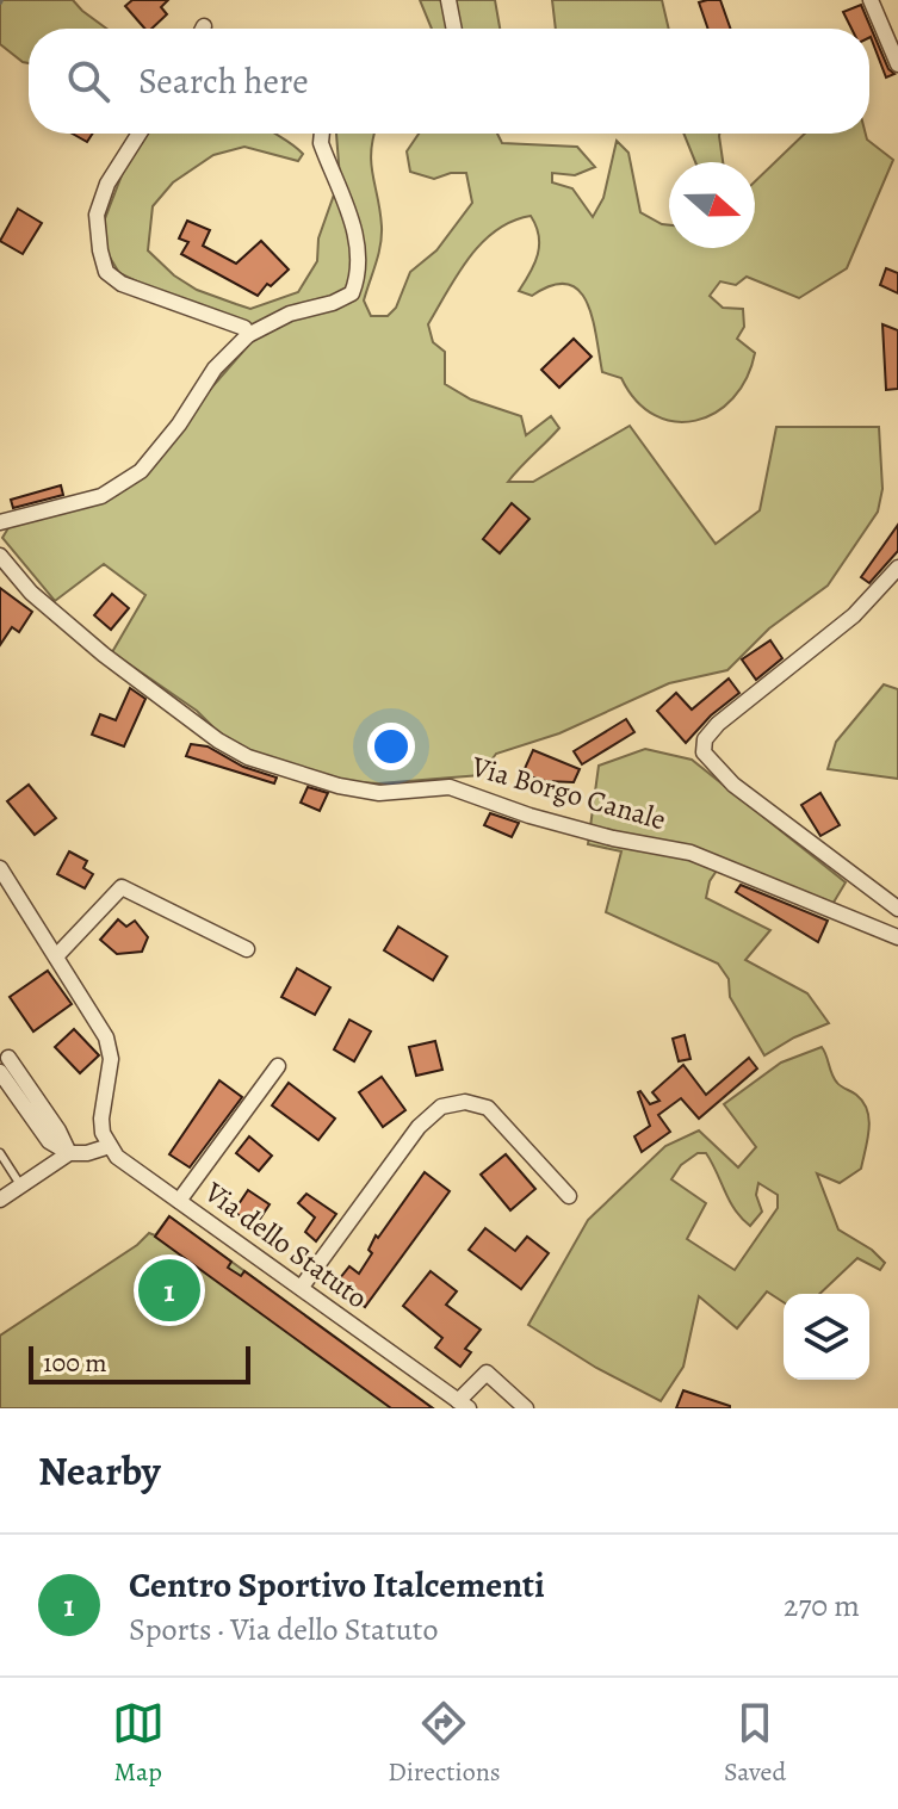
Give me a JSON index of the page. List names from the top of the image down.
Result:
{
  "streets": {
    "street": ["Via Borgo Canale", "Via dello Statuto"]
  },
  "scale_bar": "100 m",
  "north": "right",
  "page": {
    "search": "Search here",
    "pins": "1",
    "scale": "100 m",
    "heading": "Nearby",
    "list": [
      {
        "mark": "1",
        "name": "Centro Sportivo Italcementi",
        "note": "Sports · Via dello Statuto",
        "value": "270 m"
      }
    ],
    "nav": ["Map", "Directions", "Saved"]
  }
}
